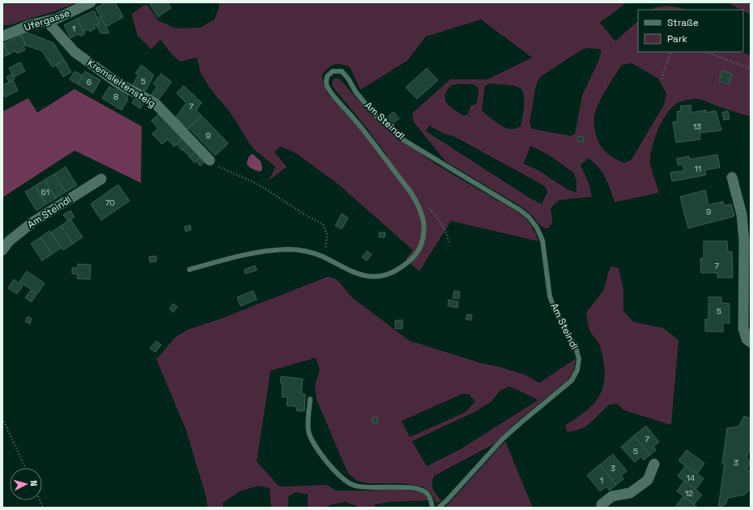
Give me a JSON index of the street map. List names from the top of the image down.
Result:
{
  "streets": {
    "street": ["Ufergasse", "Kremsleitensteig", "Am Steindl"]
  },
  "crossings": [
    ["Ufergasse", "Kremsleitensteig"]
  ],
  "house_numbers": [
    "1",
    "5",
    "6",
    "8",
    "7",
    "13",
    "9",
    "11",
    "61",
    "70",
    "9",
    "7",
    "5",
    "7",
    "5",
    "3",
    "3",
    "14",
    "1",
    "12"
  ],
  "legend": ["Straße", "Park"],
  "north": "right"
}
